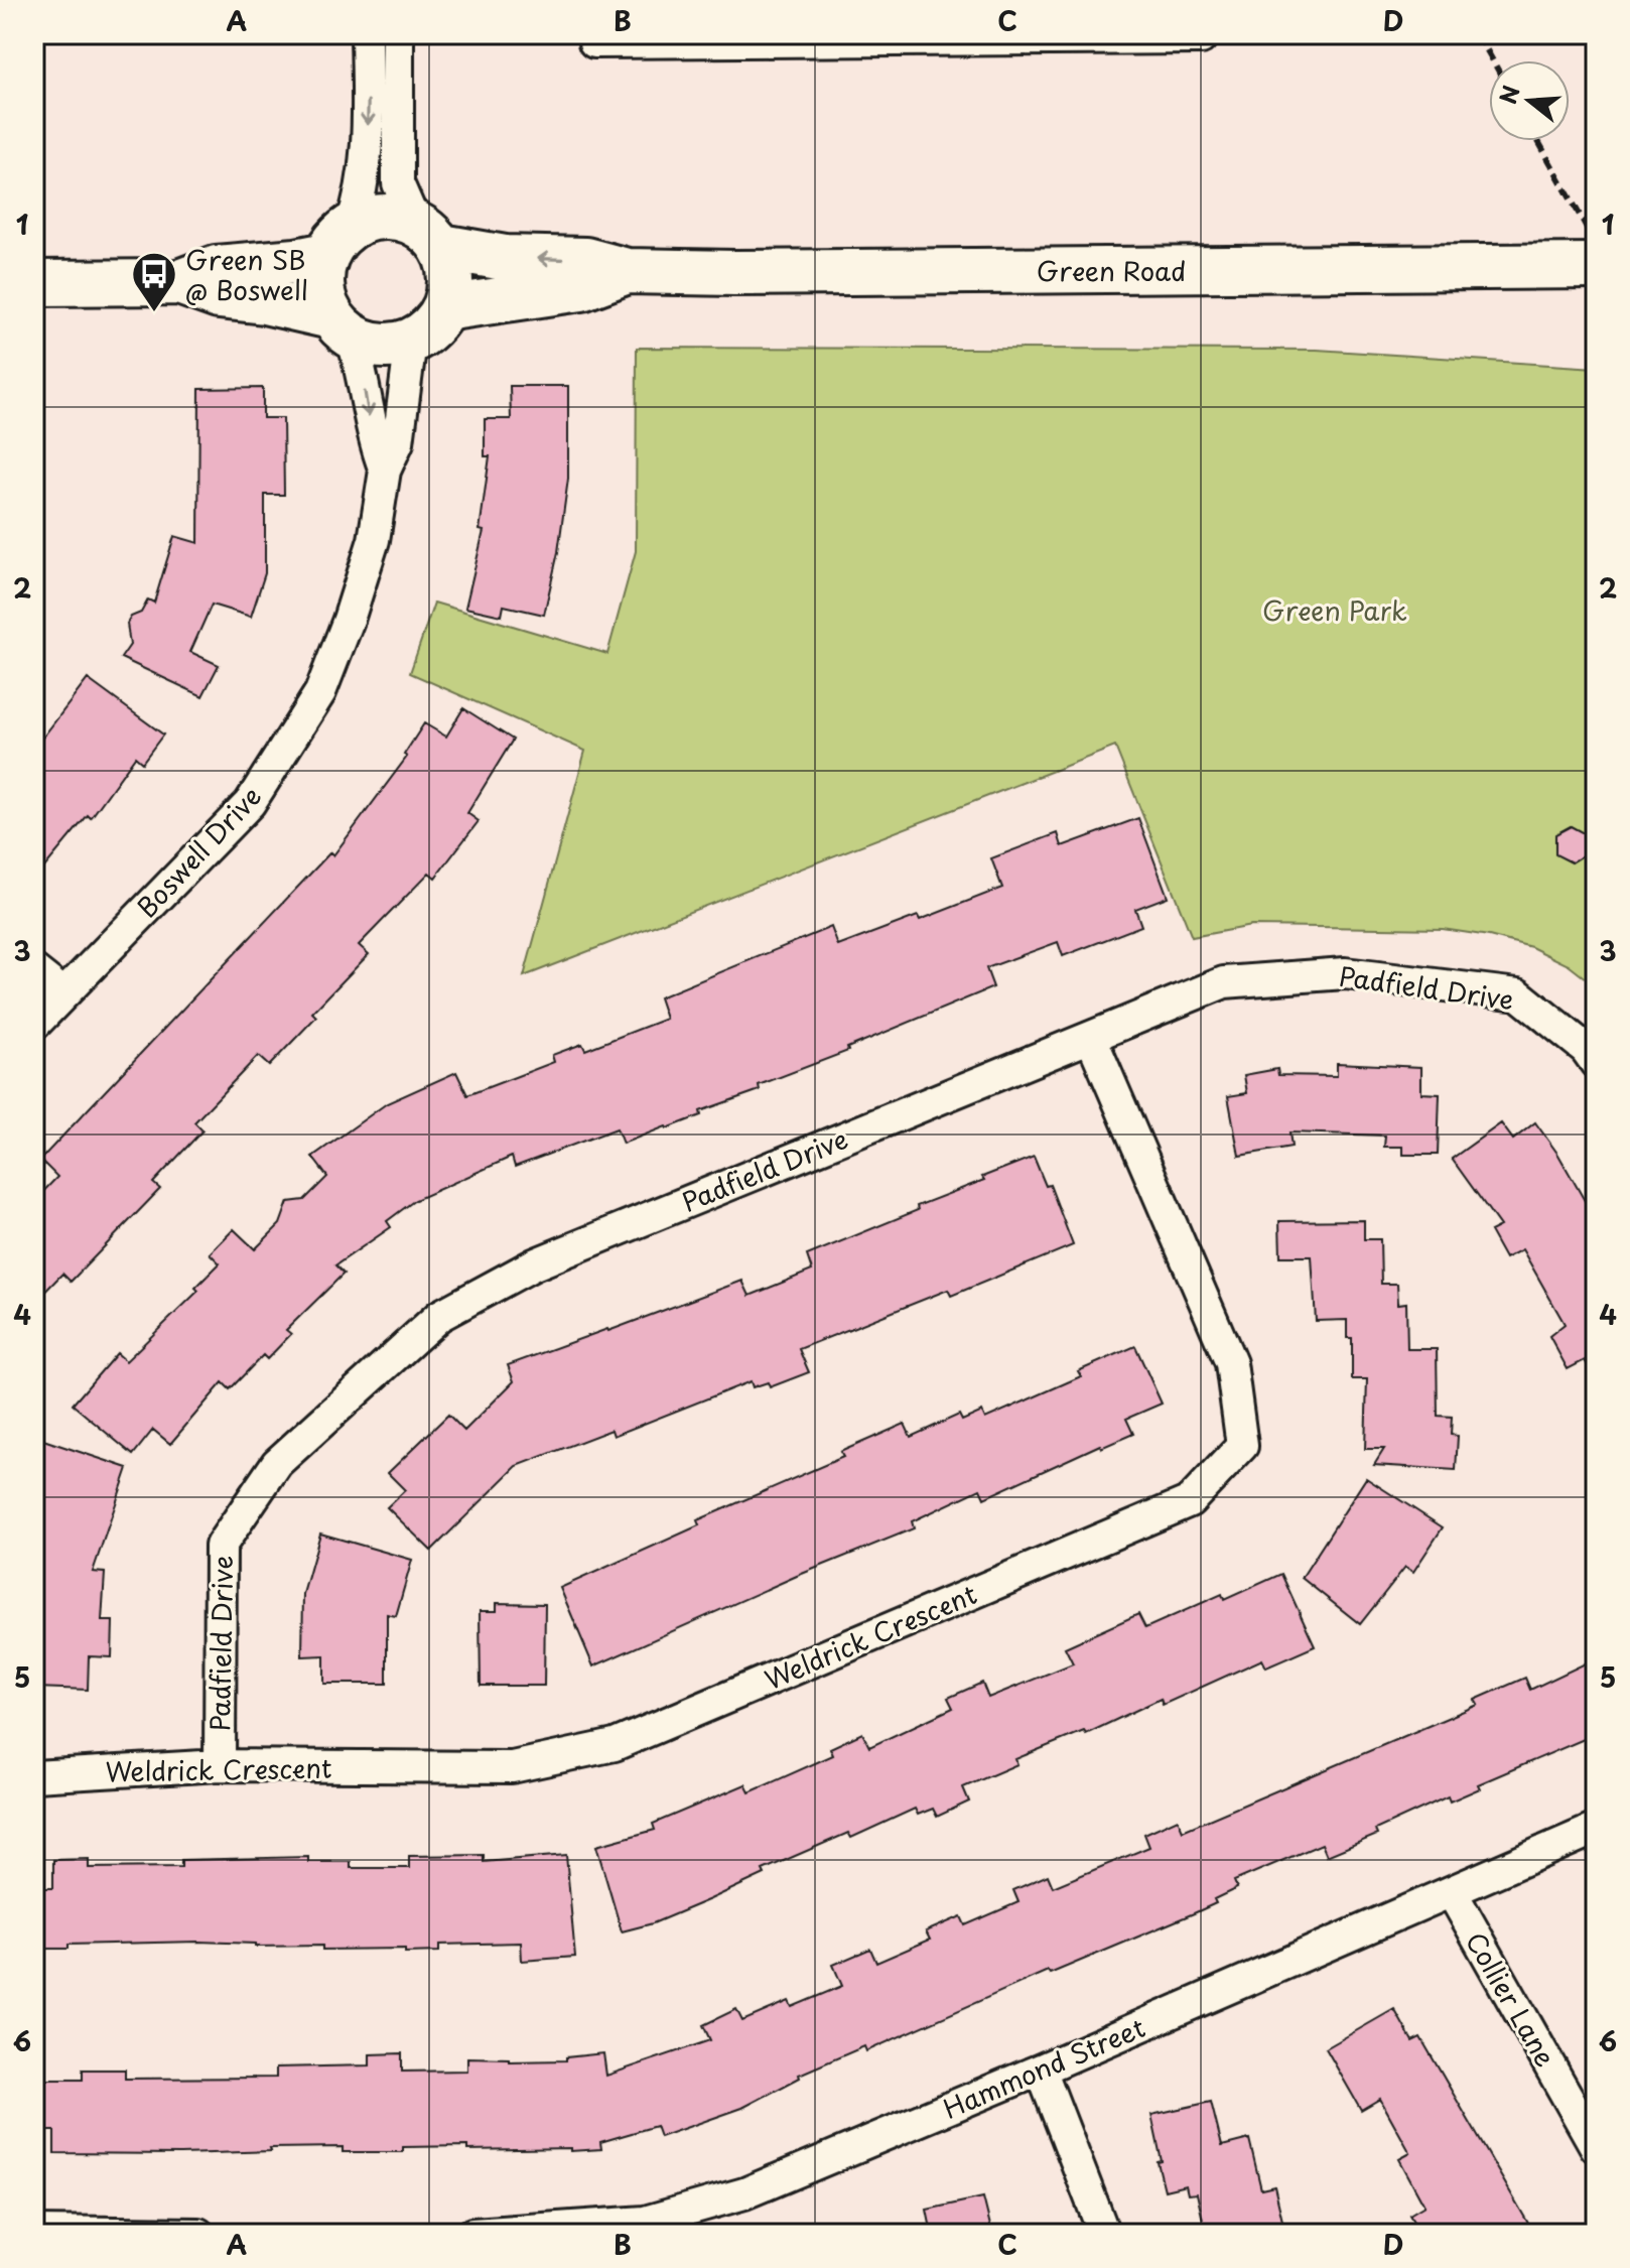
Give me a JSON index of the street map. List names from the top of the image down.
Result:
{
  "streets": {
    "street": [
      "Green Road",
      "Boswell Drive",
      "Padfield Drive",
      "Weldrick Crescent",
      "Collier Lane",
      "Hammond Street"
    ]
  },
  "crossings": [
    ["Green Road", "Boswell Drive"],
    ["Padfield Drive", "Weldrick Crescent"],
    ["Collier Lane", "Hammond Street"]
  ],
  "parks": ["Green Park"],
  "places": {
    "bus stop": ["Green SB @ Boswell"]
  },
  "north": "left",
  "grid": {
    "columns": [
      "A",
      "B",
      "C",
      "D"
    ],
    "rows": [
      "1",
      "2",
      "3",
      "4",
      "5",
      "6"
    ]
  }
}
